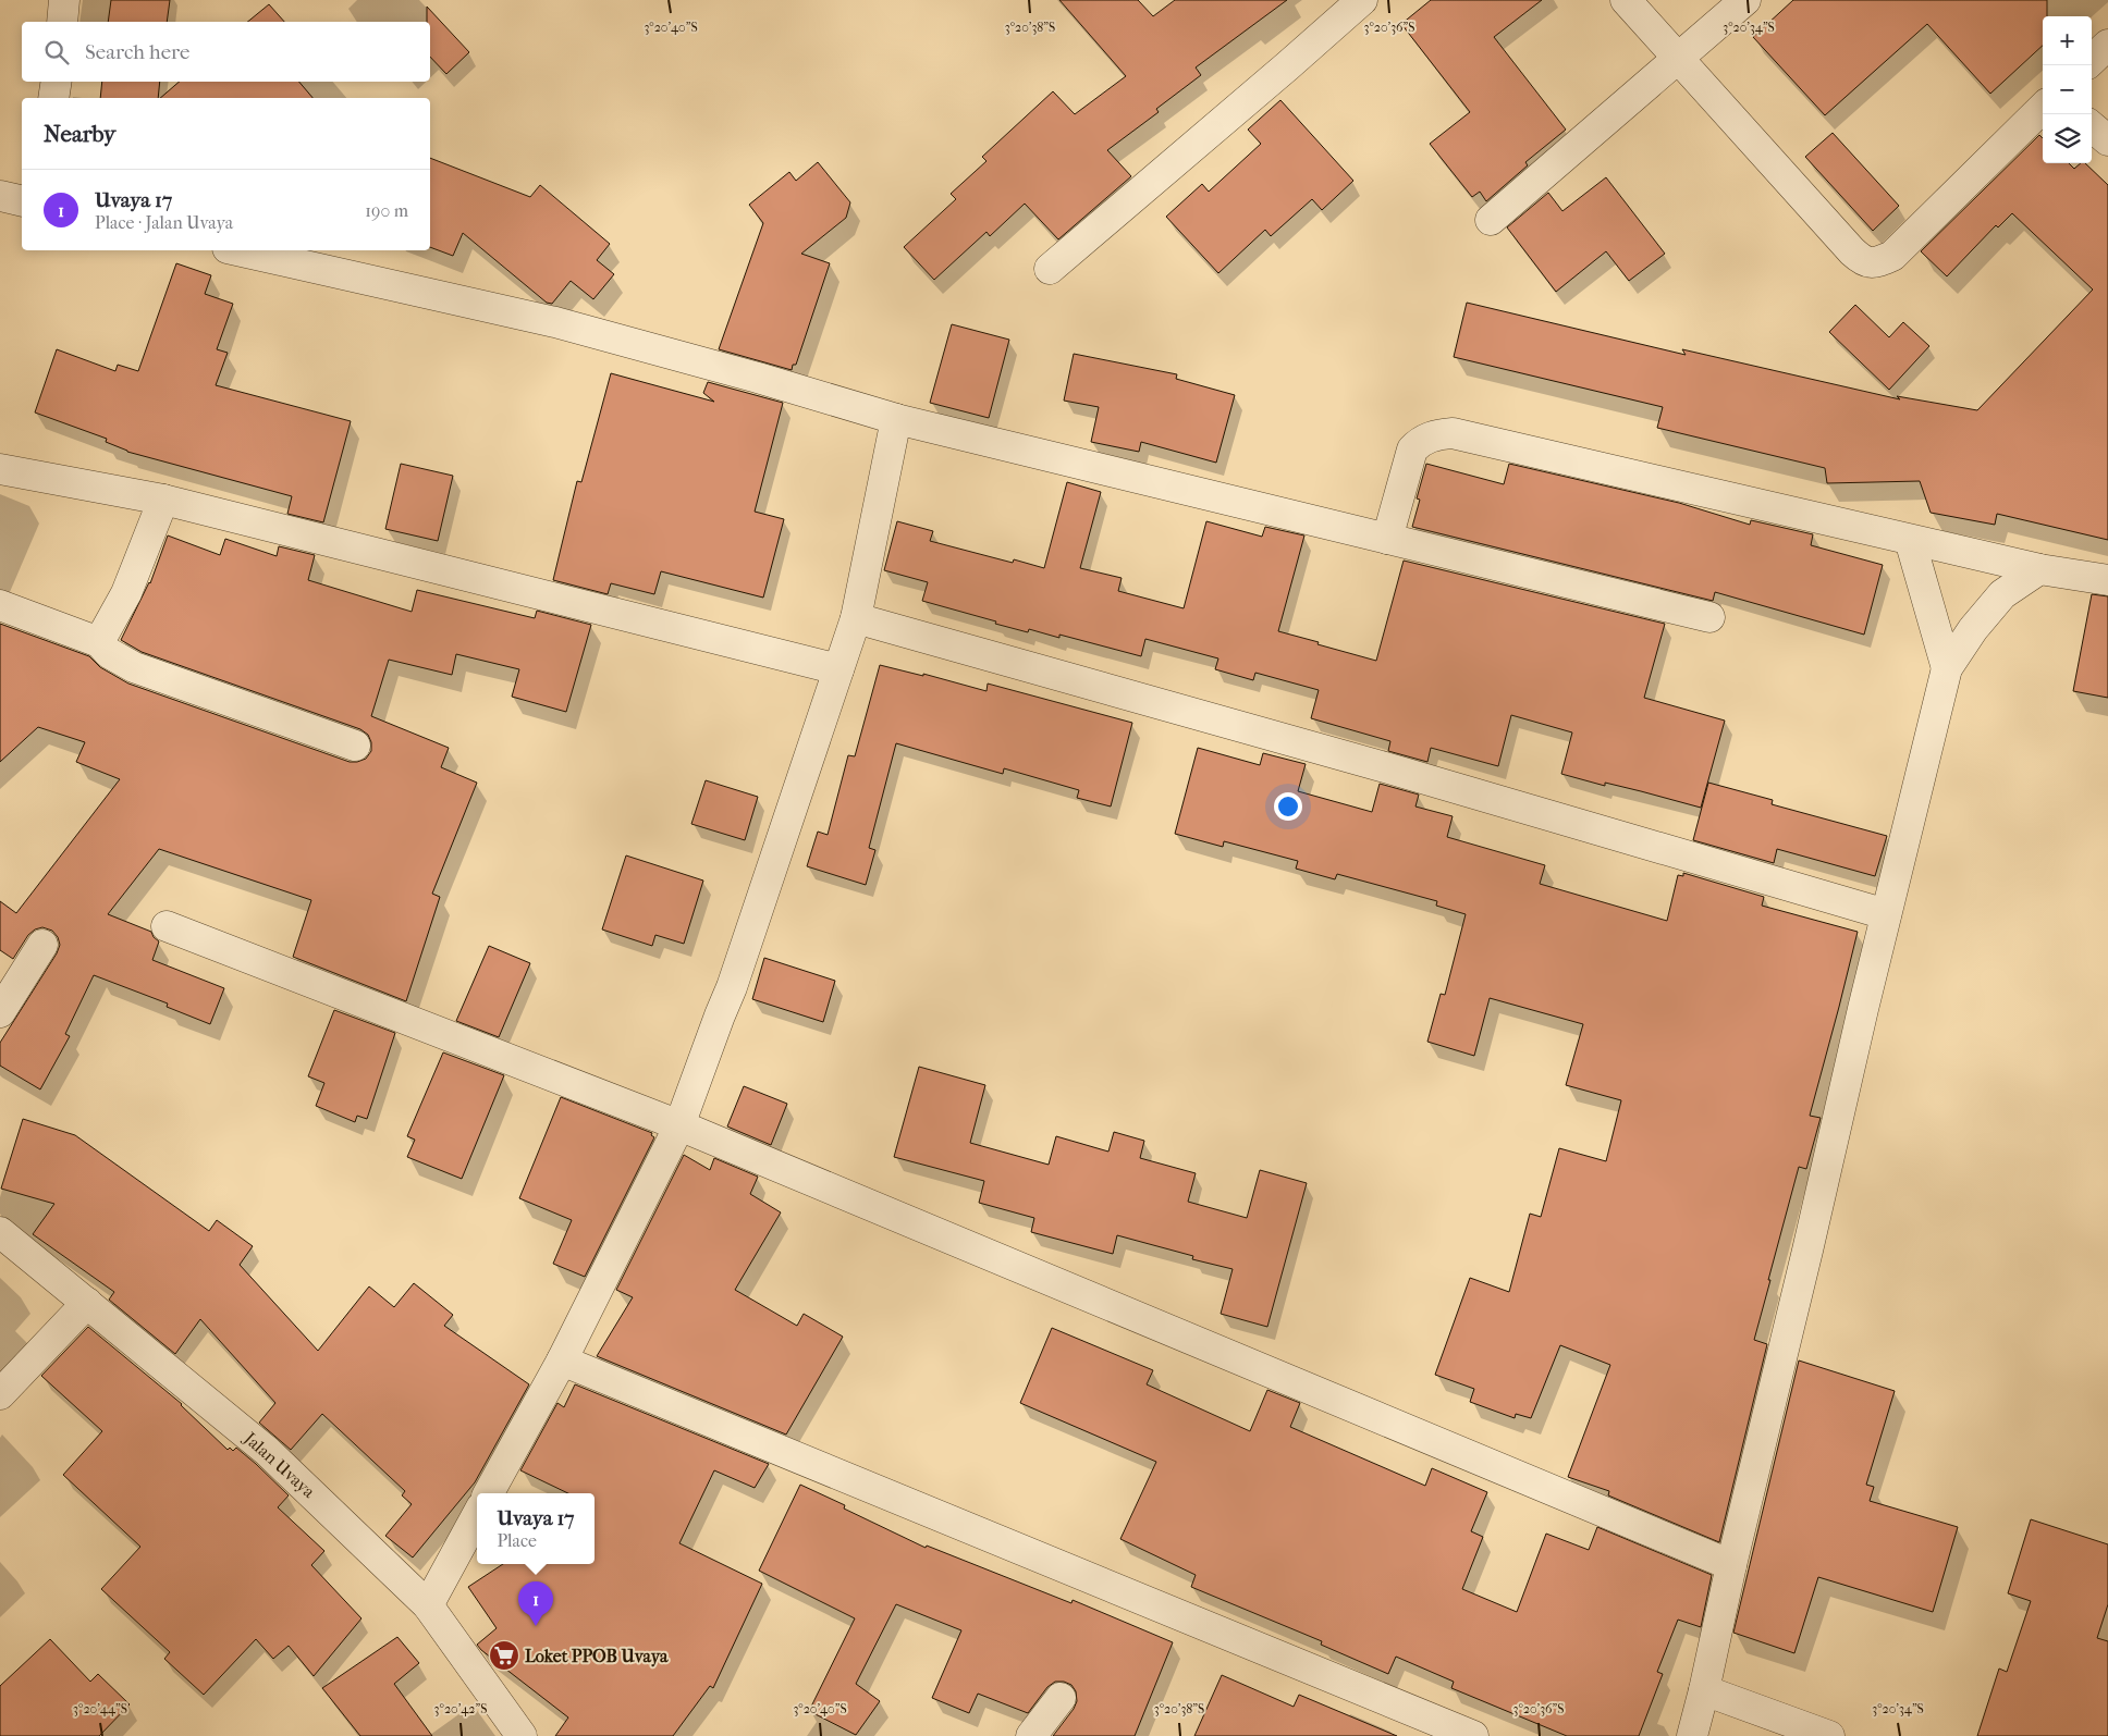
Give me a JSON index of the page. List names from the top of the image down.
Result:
{
  "streets": {
    "street": ["Jalan Uvaya"]
  },
  "places": {
    "supermarket": ["Loket PPOB Uvaya"]
  },
  "page": {
    "map_buttons": ["+", "−"],
    "search": "Search here",
    "heading": "Nearby",
    "list": [
      {
        "mark": "1",
        "name": "Uvaya 17",
        "note": "Place · Jalan Uvaya",
        "value": "190 m"
      }
    ],
    "popup": ["Uvaya 17", "Place"],
    "pins": "1"
  },
  "coordinates": [
    "3°20'40\"S",
    "3°20'38\"S",
    "3°20'36\"S",
    "3°20'34\"S",
    "3°20'44\"S",
    "3°20'42\"S"
  ]
}
